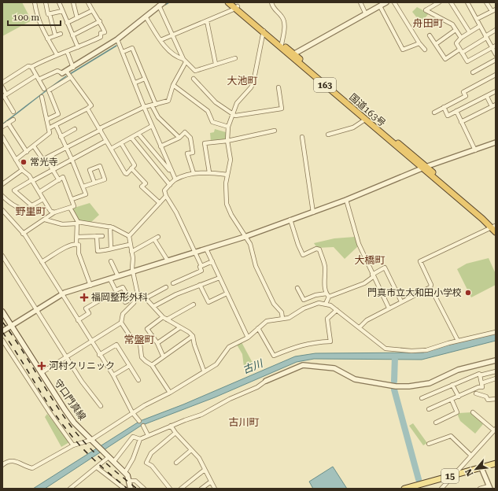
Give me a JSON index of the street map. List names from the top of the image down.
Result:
{
  "streets": {
    "highway": ["163", "国道163号"],
    "main road": ["守口門真線", "15"]
  },
  "districts": [
    "舟田町",
    "大池町",
    "野里町",
    "大橋町",
    "常盤町",
    "古川町"
  ],
  "water": ["古川"],
  "places": {
    "other": ["常光寺", "門真市立大和田小学校"],
    "health": ["福岡整形外科", "河村クリニック"]
  },
  "scale_bar": "100 m",
  "north": "bottom left"
}
